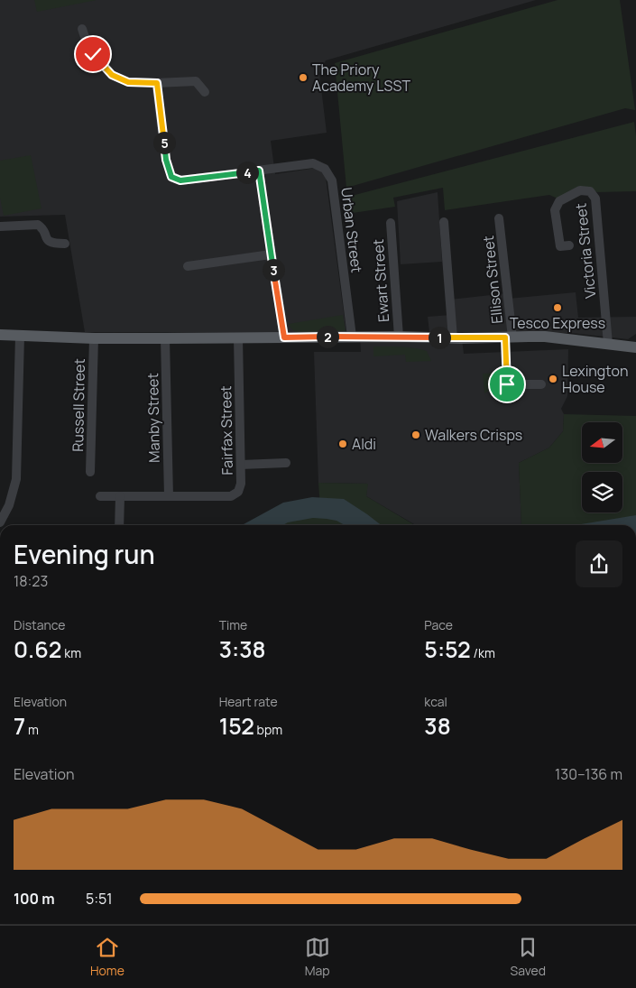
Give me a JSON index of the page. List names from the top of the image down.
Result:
{
  "streets": {
    "street": [
      "Urban Street",
      "Victoria Street",
      "Ellison Street",
      "Ewart Street",
      "Russell Street",
      "Manby Street",
      "Fairfax Street"
    ]
  },
  "crossings": [
    ["Manby Street", "Fairfax Street"]
  ],
  "places": [
    "The Priory Academy LSST",
    "Tesco Express",
    "Lexington House",
    "Walkers Crisps",
    "Aldi"
  ],
  "north": "left",
  "page": {
    "pins": [
      "5",
      "4",
      "3",
      "2",
      "1"
    ],
    "heading": ["Evening run", "18:23"],
    "stats": [
      ["Distance", "0.62 km"],
      ["Time", "3:38"],
      ["Pace", "5:52 /km"],
      ["Elevation", "7 m"],
      ["Heart rate", "152 bpm"],
      ["kcal", "38"]
    ],
    "chart": ["Elevation", "130–136 m"],
    "list": [
      {
        "name": "100 m",
        "note": "5:51"
      }
    ],
    "tabs": ["Home", "Map", "Saved"]
  }
}
